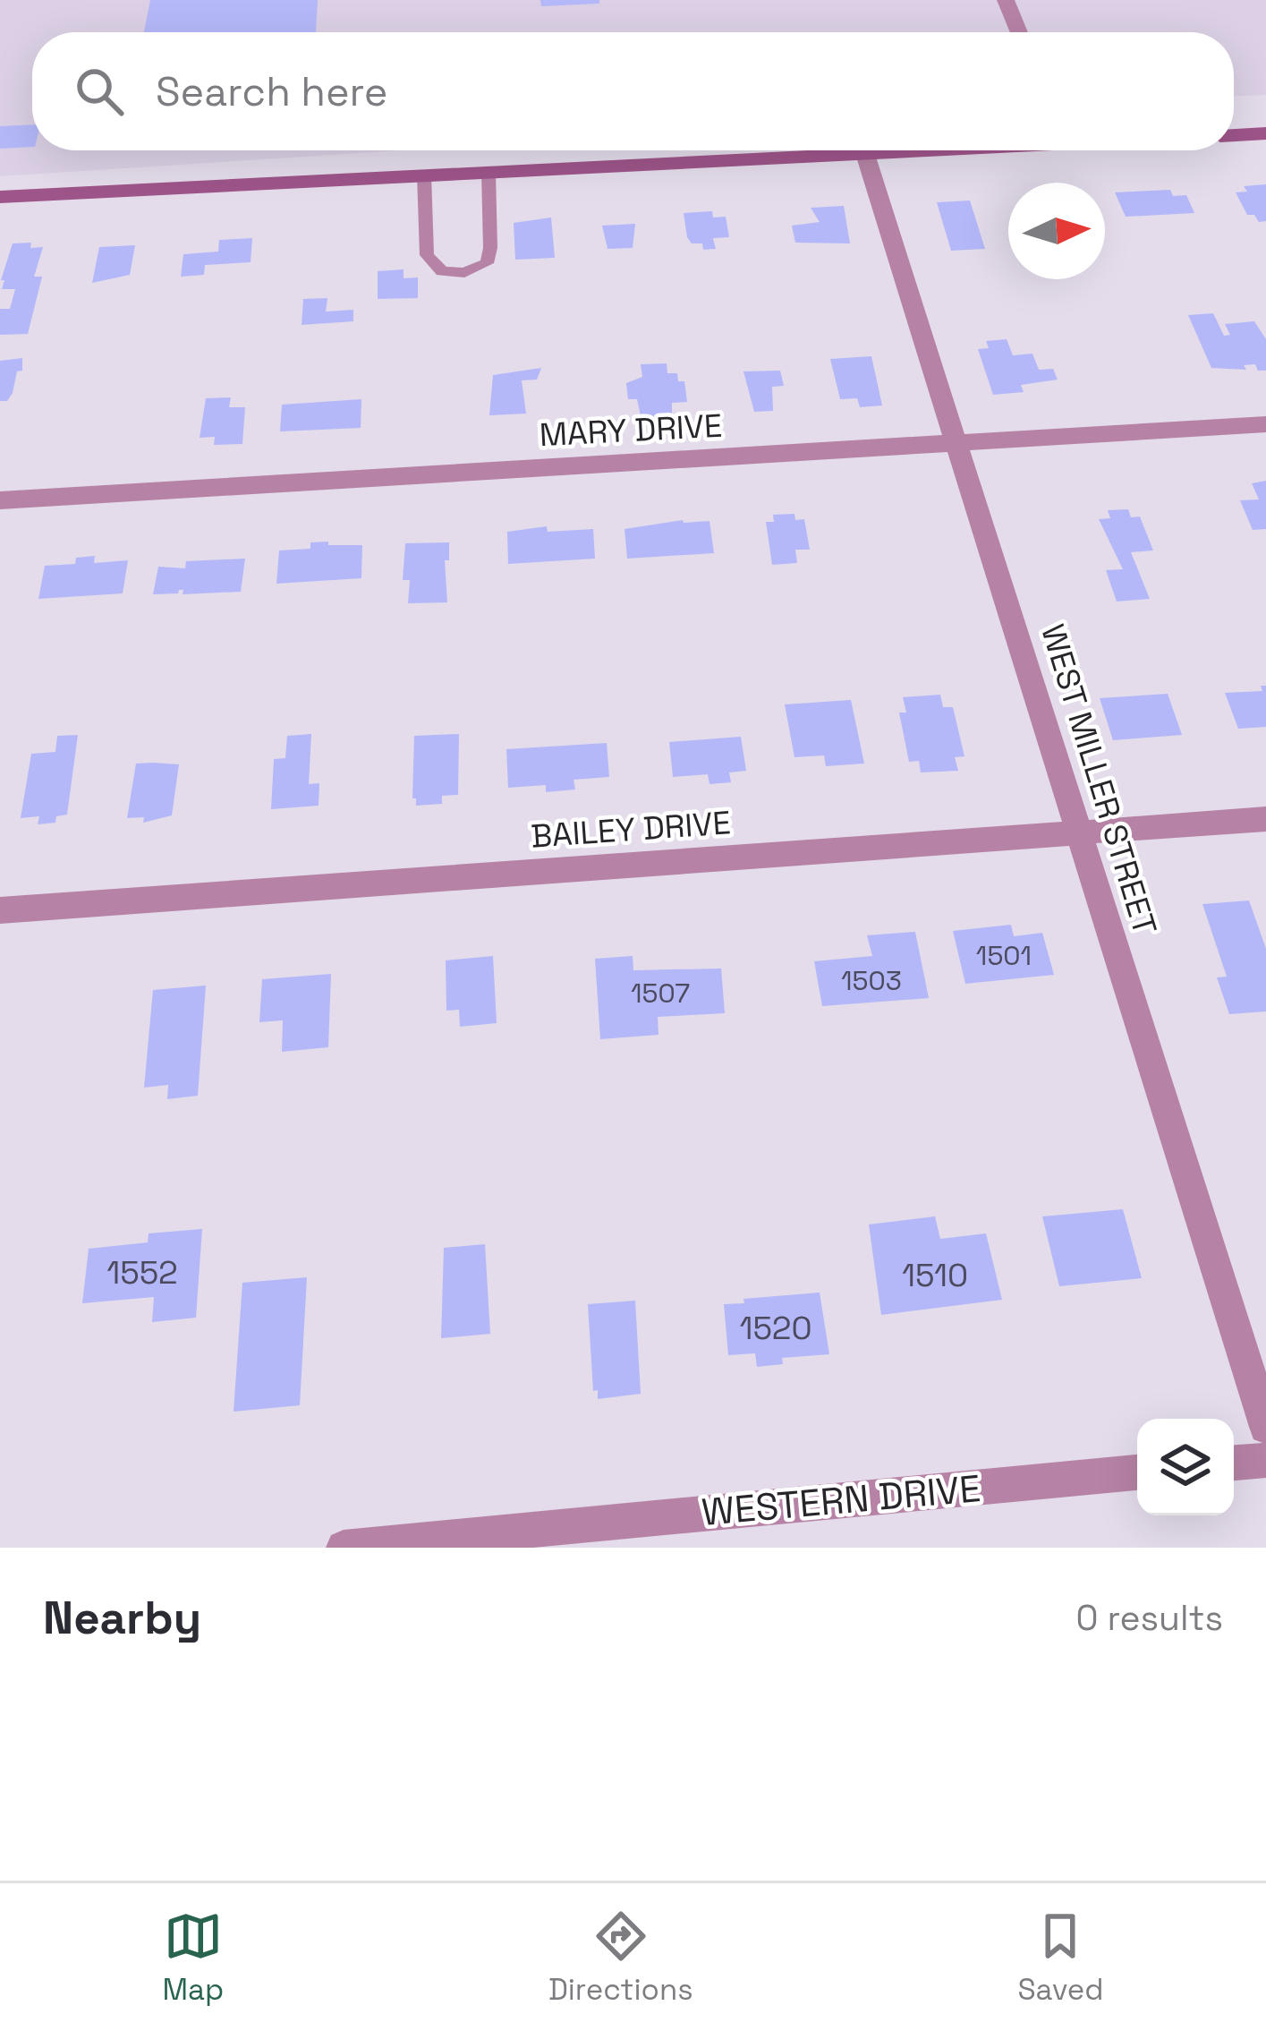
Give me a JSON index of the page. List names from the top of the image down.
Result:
{
  "streets": {
    "street": [
      "MARY DRIVE",
      "WEST MILLER STREET",
      "BAILEY DRIVE",
      "WESTERN DRIVE"
    ]
  },
  "crossings": [
    ["MARY DRIVE", "WEST MILLER STREET"],
    ["WEST MILLER STREET", "BAILEY DRIVE"]
  ],
  "house_numbers": [
    "1501",
    "1503",
    "1507",
    "1552",
    "1510",
    "1520"
  ],
  "north": "right",
  "page": {
    "search": "Search here",
    "heading": ["Nearby", "0 results"],
    "nav": ["Map", "Directions", "Saved"]
  }
}
